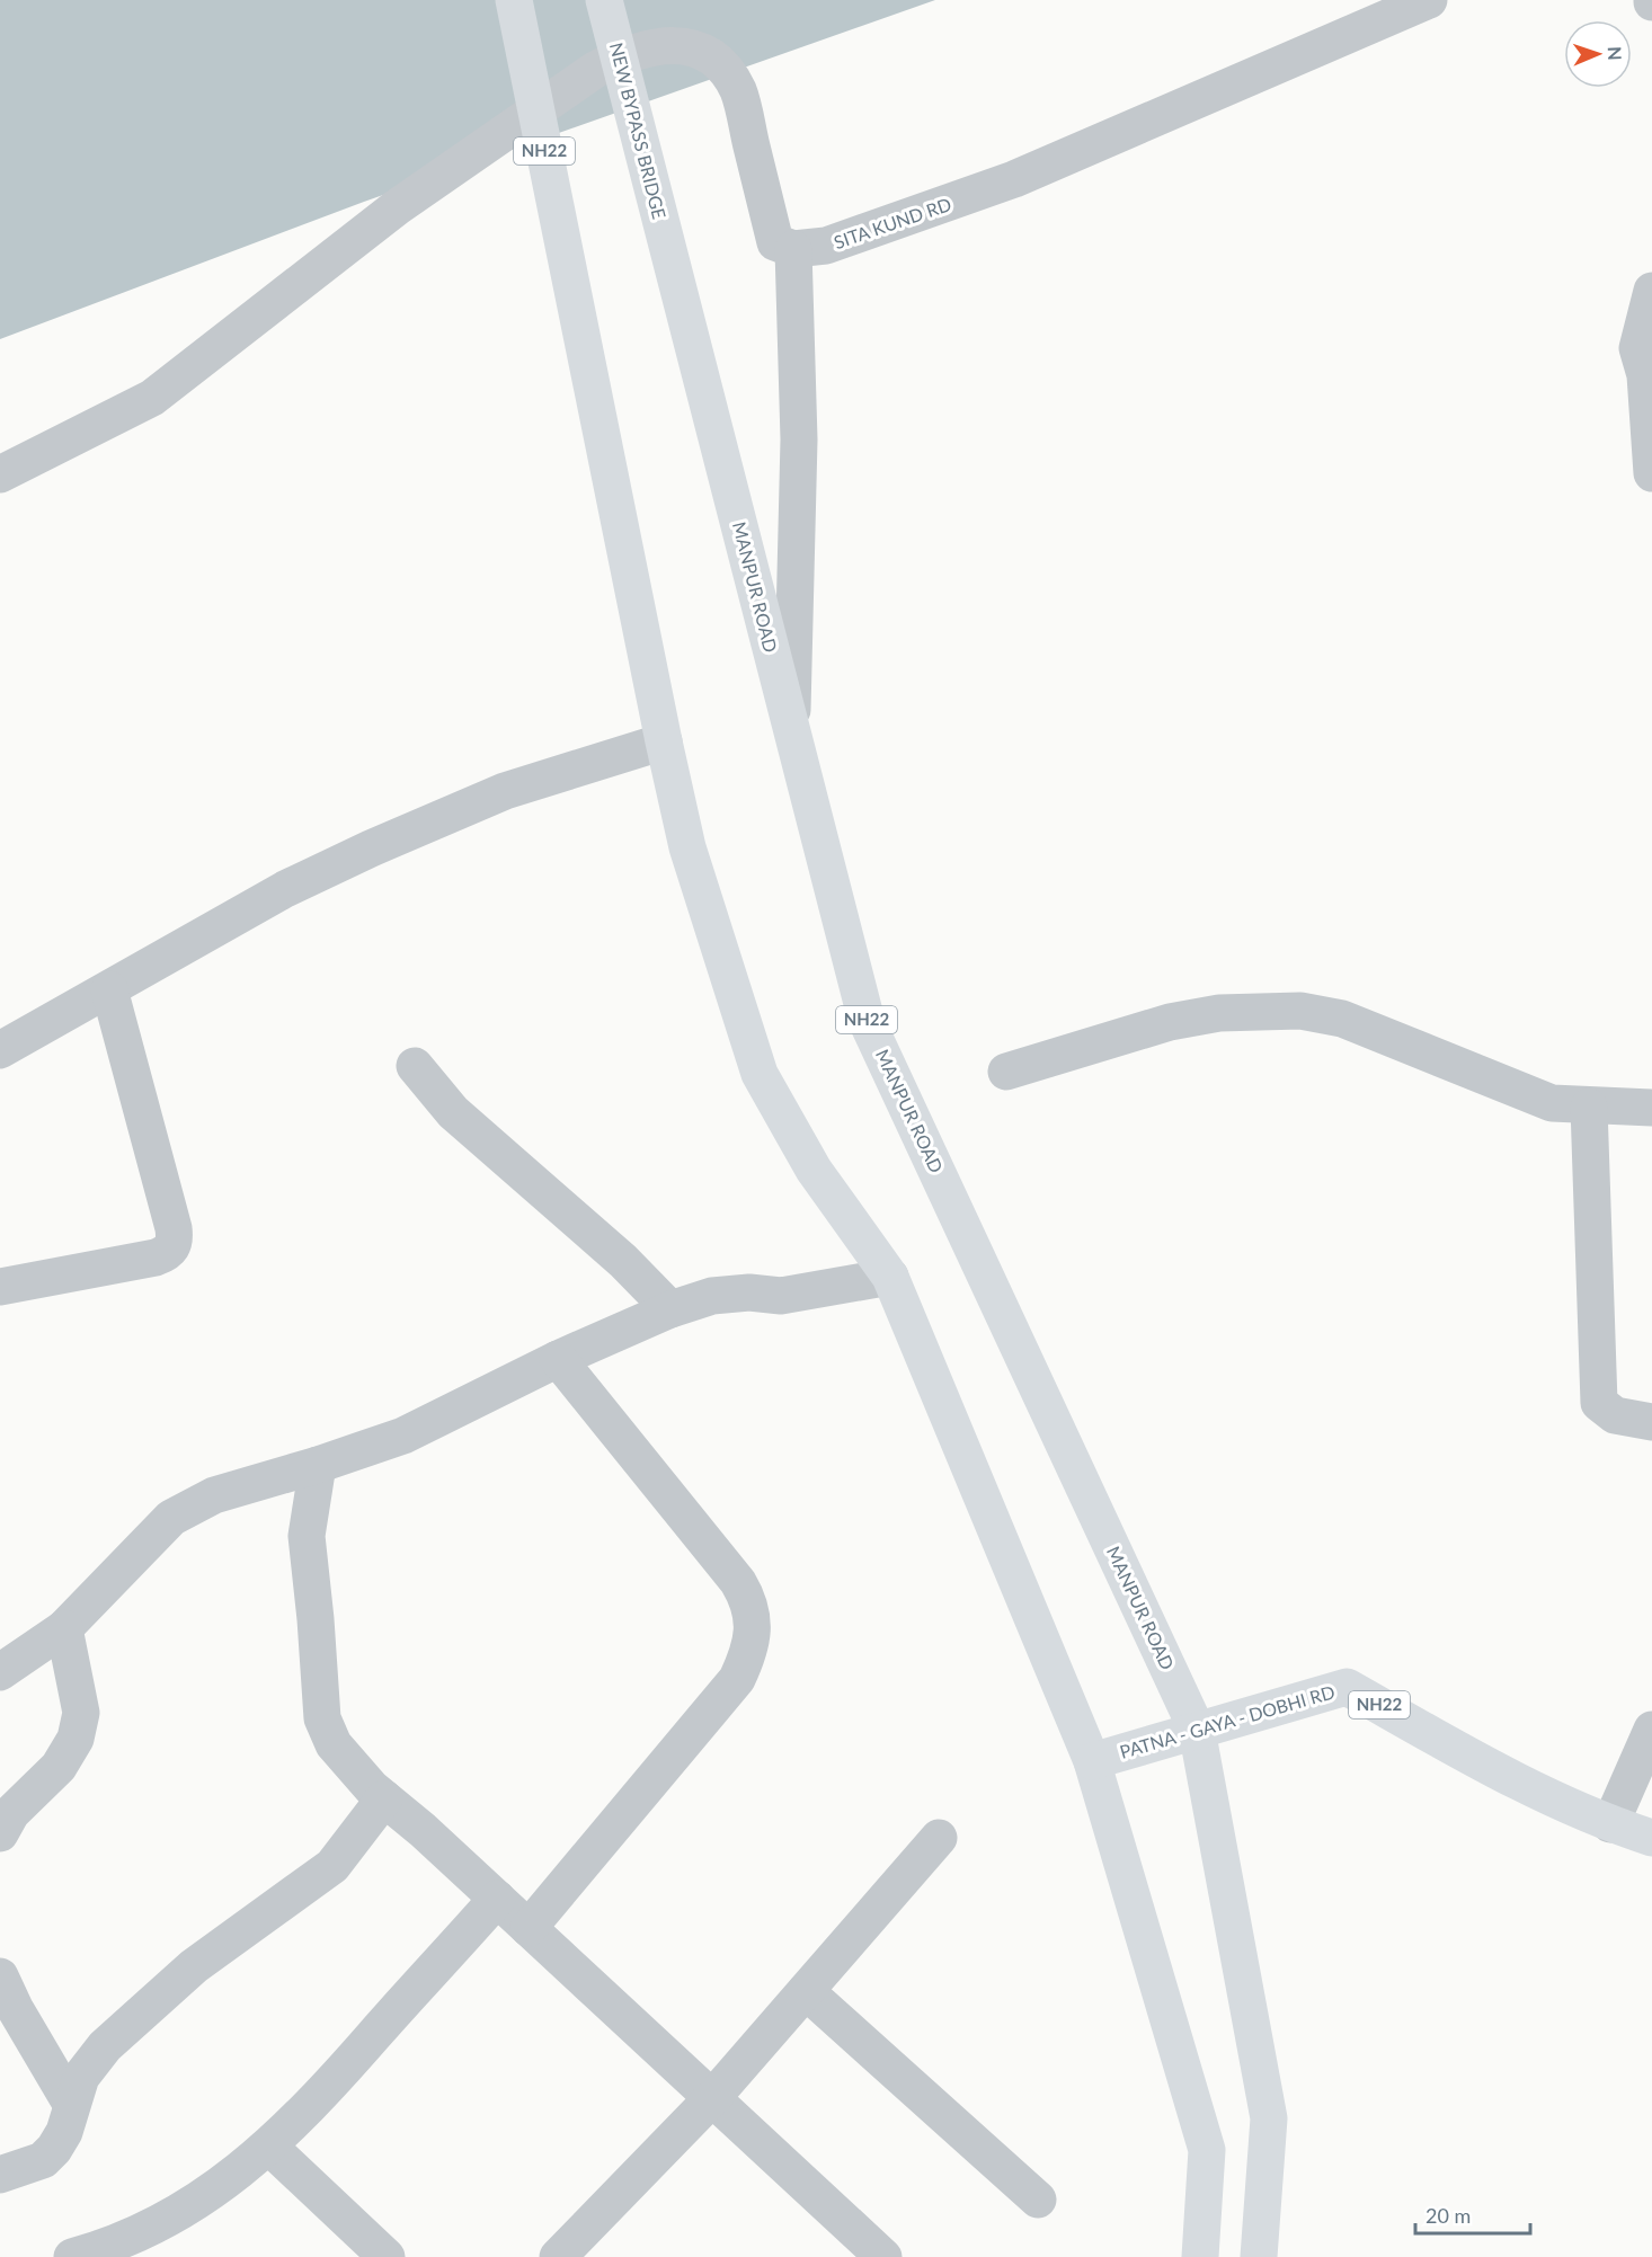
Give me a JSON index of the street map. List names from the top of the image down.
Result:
{
  "streets": {
    "main road": [
      "NEW BYPASS BRIDGE",
      "NH22",
      "MANPUR ROAD",
      "PATNA - GAYA - DOBHI RD"
    ],
    "street": ["SITA KUND RD"]
  },
  "crossings": [
    ["NEW BYPASS BRIDGE", "MANPUR ROAD"],
    ["NH22", "PATNA - GAYA - DOBHI RD"],
    ["MANPUR ROAD", "PATNA - GAYA - DOBHI RD"]
  ],
  "scale_bar": "20 m",
  "north": "right"
}
